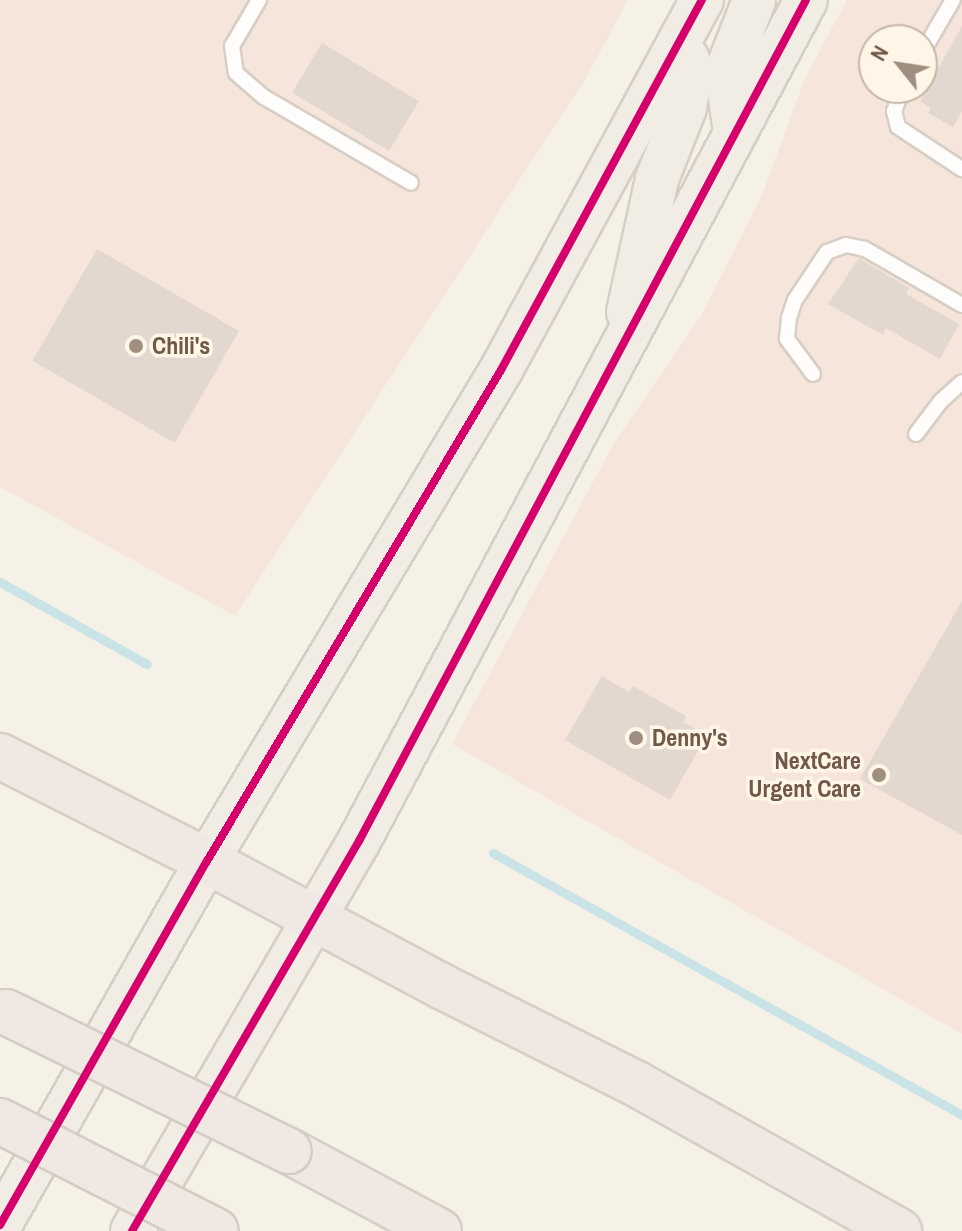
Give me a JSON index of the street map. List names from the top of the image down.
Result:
{
  "places": ["Chili's", "Denny's", "NextCare Urgent Care"],
  "north": "top left"
}
